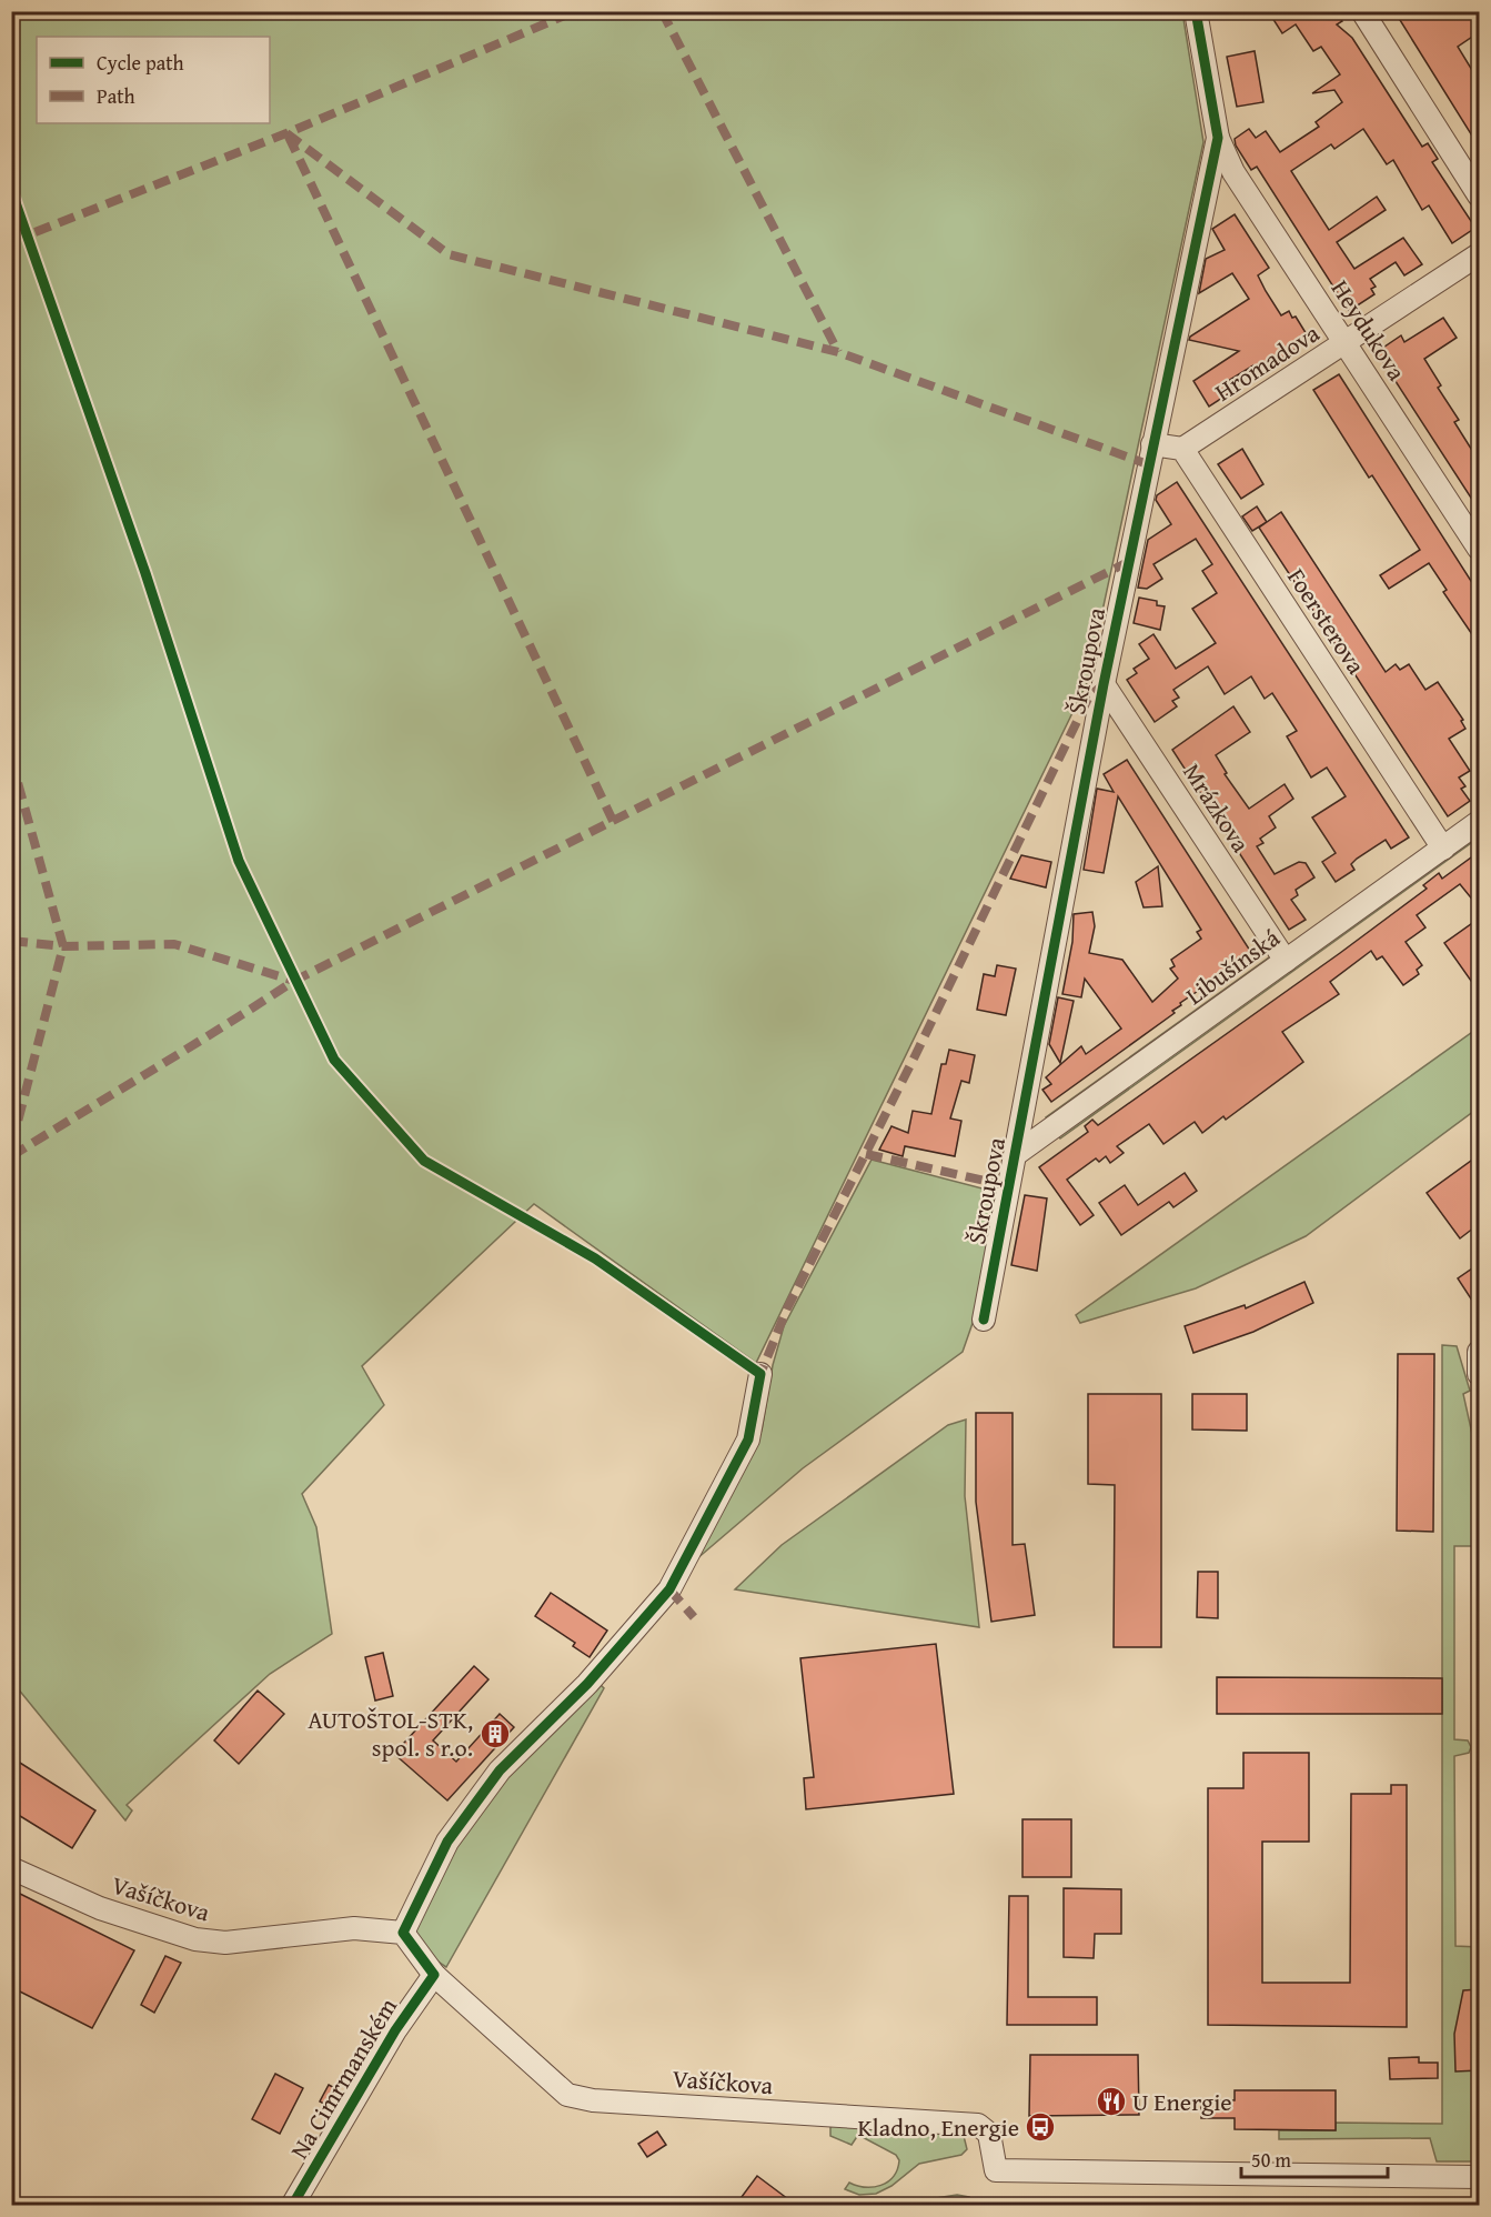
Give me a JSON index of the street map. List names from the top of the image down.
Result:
{
  "streets": {
    "street": [
      "Heydukova",
      "Hromadova",
      "Foersterova",
      "Škroupova",
      "Mrázkova",
      "Libušínská",
      "Vašíčkova",
      "Na Cimrmanském"
    ]
  },
  "crossings": [
    ["Heydukova", "Hromadova"],
    ["Heydukova", "Škroupova"],
    ["Hromadova", "Foersterova"],
    ["Foersterova", "Libušínská"],
    ["Škroupova", "Mrázkova"],
    ["Škroupova", "Libušínská"],
    ["Mrázkova", "Libušínská"],
    ["Vašíčkova", "Na Cimrmanském"]
  ],
  "places": {
    "building": ["AUTOŠTOL-STK, spol. s r.o."],
    "restaurant": ["U Energie"],
    "bus stop": ["Kladno, Energie"]
  },
  "legend": ["Cycle path", "Path"],
  "scale_bar": "50 m"
}
